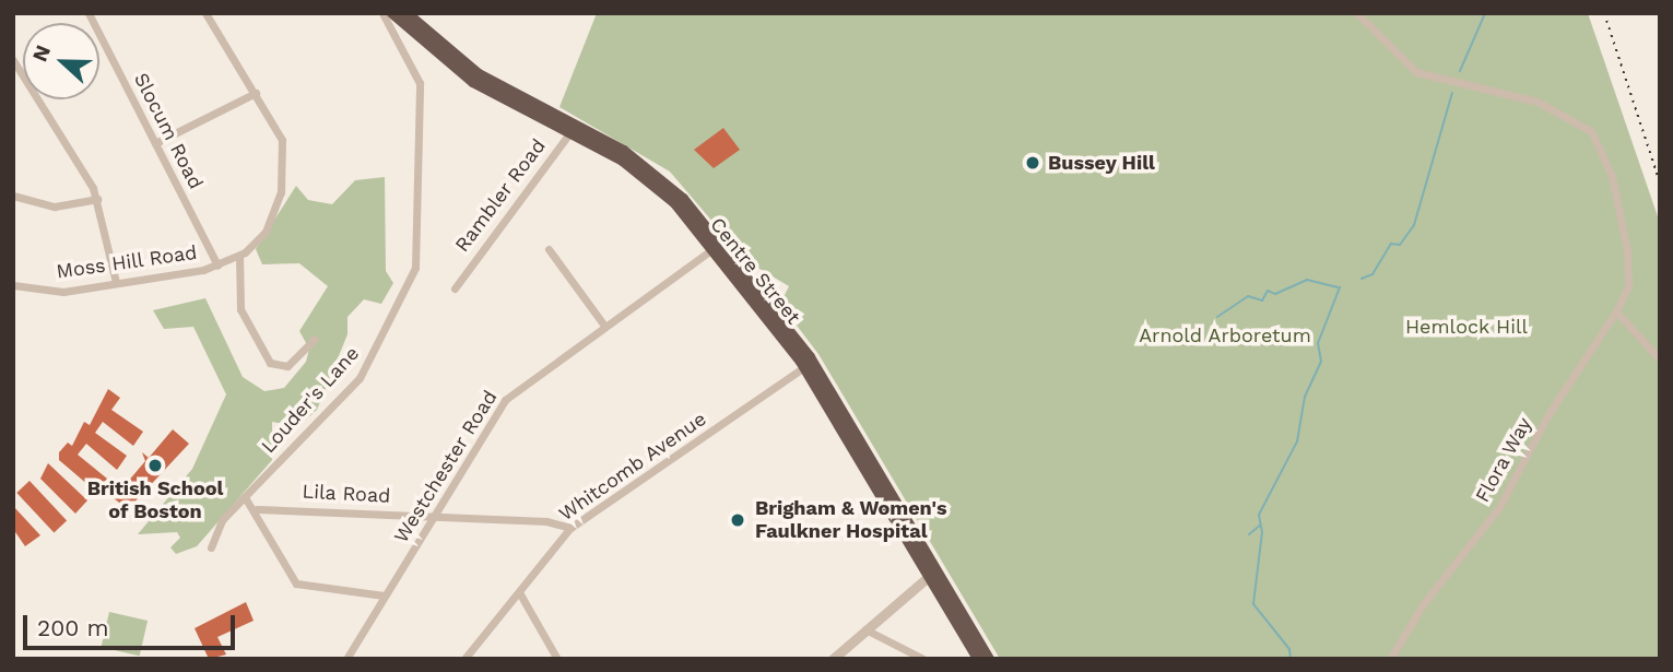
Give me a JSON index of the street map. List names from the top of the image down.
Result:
{
  "streets": {
    "highway": ["Centre Street"],
    "street": [
      "Slocum Road",
      "Rambler Road",
      "Moss Hill Road",
      "Louder's Lane",
      "Flora Way",
      "Westchester Road",
      "Whitcomb Avenue",
      "Lila Road"
    ]
  },
  "crossings": [
    ["Slocum Road", "Moss Hill Road"],
    ["Rambler Road", "Centre Street"],
    ["Centre Street", "Westchester Road"],
    ["Centre Street", "Whitcomb Avenue"],
    ["Westchester Road", "Lila Road"],
    ["Whitcomb Avenue", "Lila Road"]
  ],
  "parks": ["Hemlock Hill", "Arnold Arboretum"],
  "places": ["Bussey Hill", "British School of Boston", "Brigham & Women's Faulkner Hospital"],
  "scale_bar": "200 m",
  "north": "left"
}
